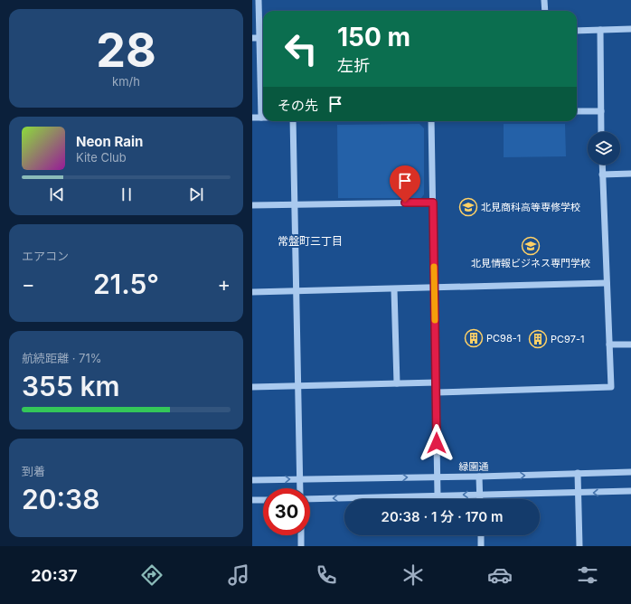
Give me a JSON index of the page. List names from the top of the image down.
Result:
{
  "streets": {
    "street": ["緑園通"]
  },
  "districts": ["常盤町三丁目"],
  "places": {
    "school or university": ["北見商科高等専修学校", "北見情報ビジネス専門学校"],
    "building": ["PC98-1", "PC97-1"]
  },
  "page": {
    "tile": [
      ["28", "km/h"],
      "エアコン",
      ["航続距離 · 71%", "355 km"],
      ["到着", "20:38"]
    ],
    "turn": ["150 m", "左折"],
    "then": "その先",
    "song": ["Neon Rain", "Kite Club"],
    "heat": ["−", "21.5°", "+"],
    "limit": "30",
    "trip": "20:38 · 1 分 · 170 m",
    "tabs": "20:37"
  }
}
